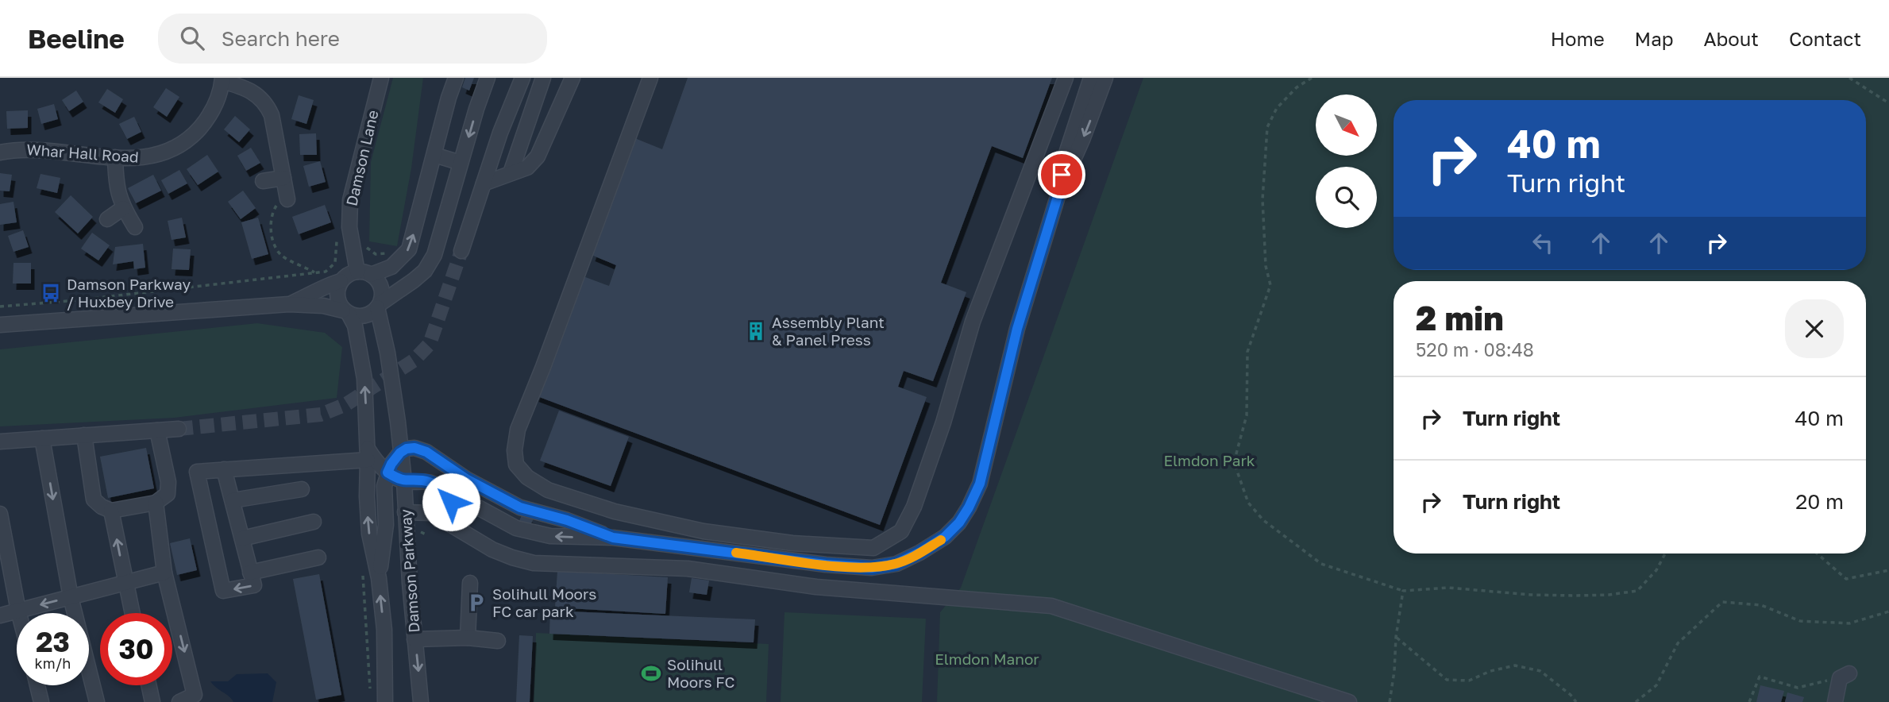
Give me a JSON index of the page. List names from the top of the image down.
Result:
{
  "streets": {
    "street": ["Whar Hall Road", "Damson Lane", "Damson Parkway"]
  },
  "crossings": [
    ["Damson Lane", "Damson Parkway"]
  ],
  "parks": ["Elmdon Park", "Elmdon Manor"],
  "places": {
    "bus stop": ["Damson Parkway / Huxbey Drive"],
    "building": ["Assembly Plant & Panel Press"],
    "parking": ["Solihull Moors FC car park"],
    "sports": ["Solihull Moors FC"]
  },
  "north": "bottom right",
  "page": {
    "header": "Beeline",
    "search": "Search here",
    "nav": [
      "Home",
      "Map",
      "About",
      "Contact"
    ],
    "turn": ["40 m", "Turn right"],
    "heading": ["2 min", "520 m · 08:48"],
    "list": [
      {
        "name": "Turn right",
        "value": "40 m"
      },
      {
        "name": "Turn right",
        "value": "20 m"
      }
    ],
    "speed": "23 km/h",
    "limit": "30"
  }
}
